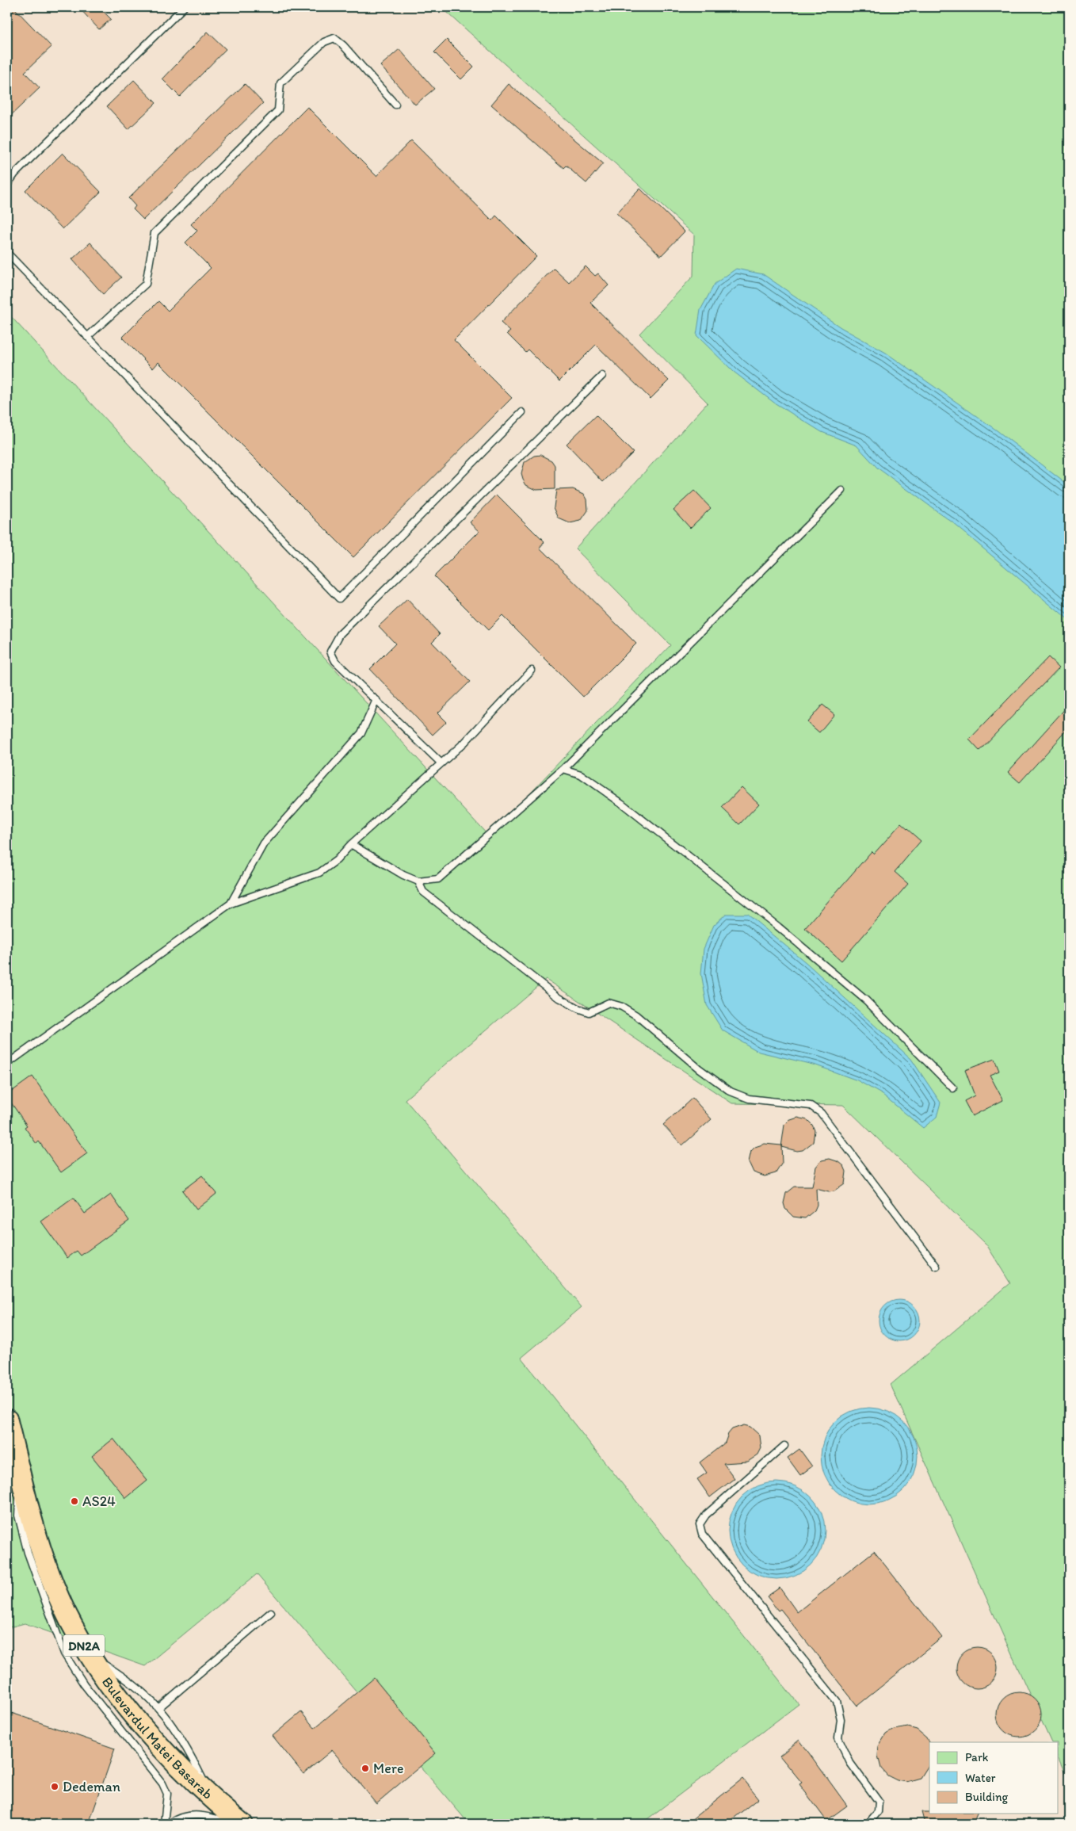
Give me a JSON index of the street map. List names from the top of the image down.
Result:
{
  "streets": {
    "highway": ["DN2A", "Bulevardul Matei Basarab"]
  },
  "places": ["AS24", "Mere", "Dedeman"],
  "legend": ["Park", "Water", "Building"]
}
